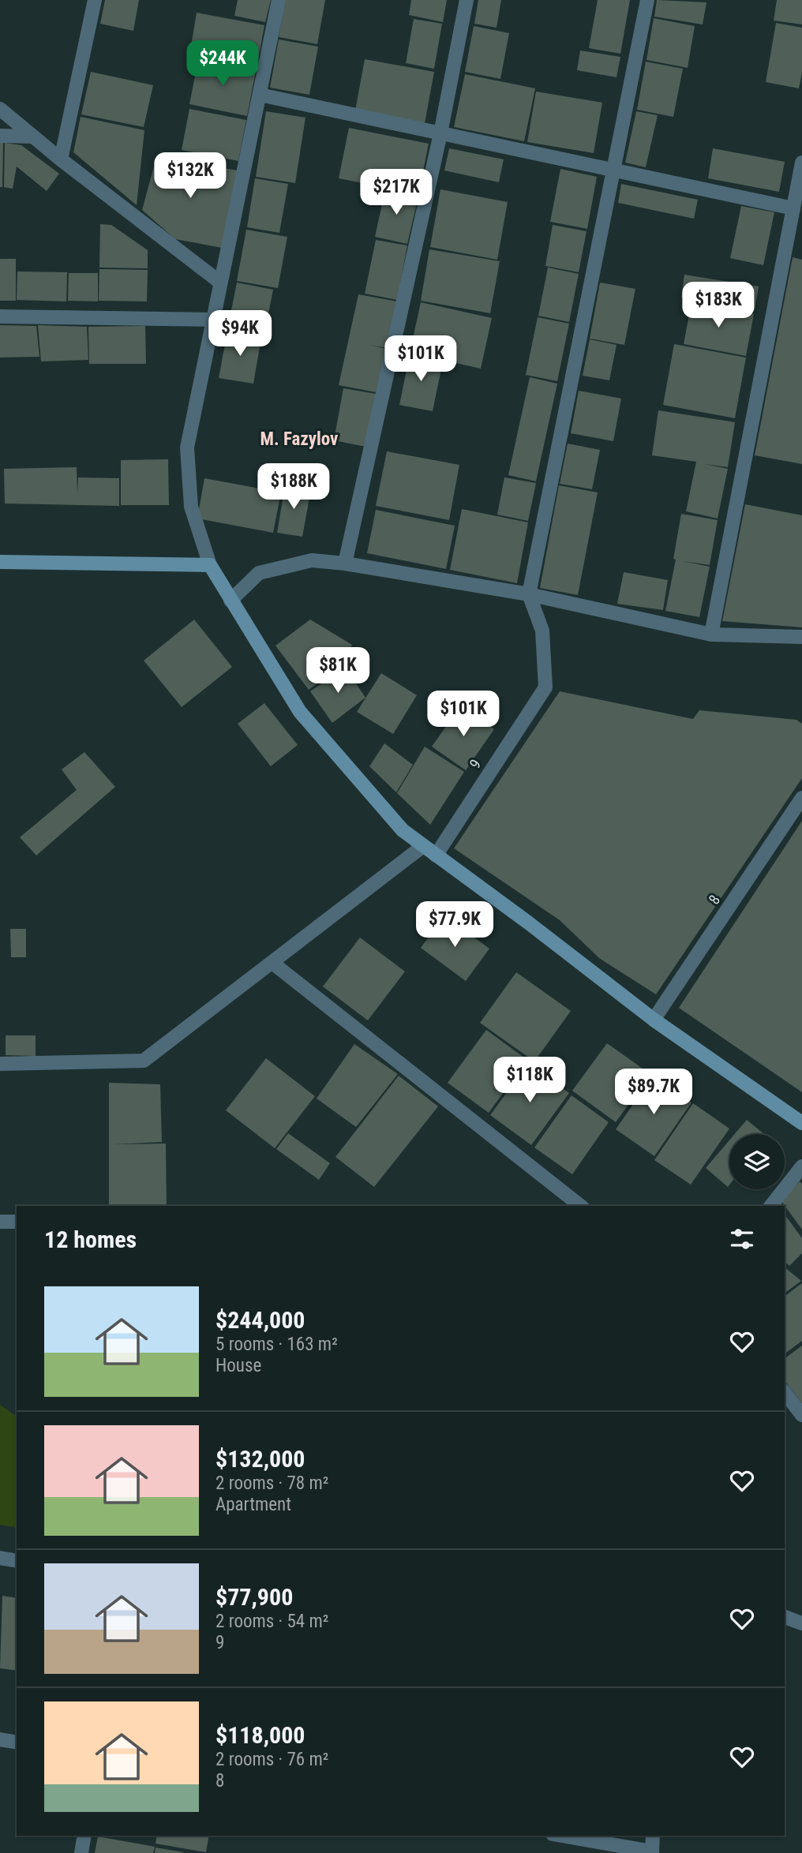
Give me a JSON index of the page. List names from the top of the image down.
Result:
{
  "streets": {
    "street": ["9", "8"]
  },
  "districts": ["M. Fazylov"],
  "page": {
    "price": [
      "$244K",
      "$132K",
      "$217K",
      "$183K",
      "$94K",
      "$101K",
      "$188K",
      "$81K",
      "$101K",
      "$77.9K",
      "$118K",
      "$89.7K"
    ],
    "heading": "12 homes",
    "list": [
      {
        "name": "$244,000",
        "note": "5 rooms · 163 m² · House"
      },
      {
        "name": "$132,000",
        "note": "2 rooms · 78 m² · Apartment"
      },
      {
        "name": "$77,900",
        "note": "2 rooms · 54 m² · 9"
      },
      {
        "name": "$118,000",
        "note": "2 rooms · 76 m² · 8"
      }
    ]
  }
}
